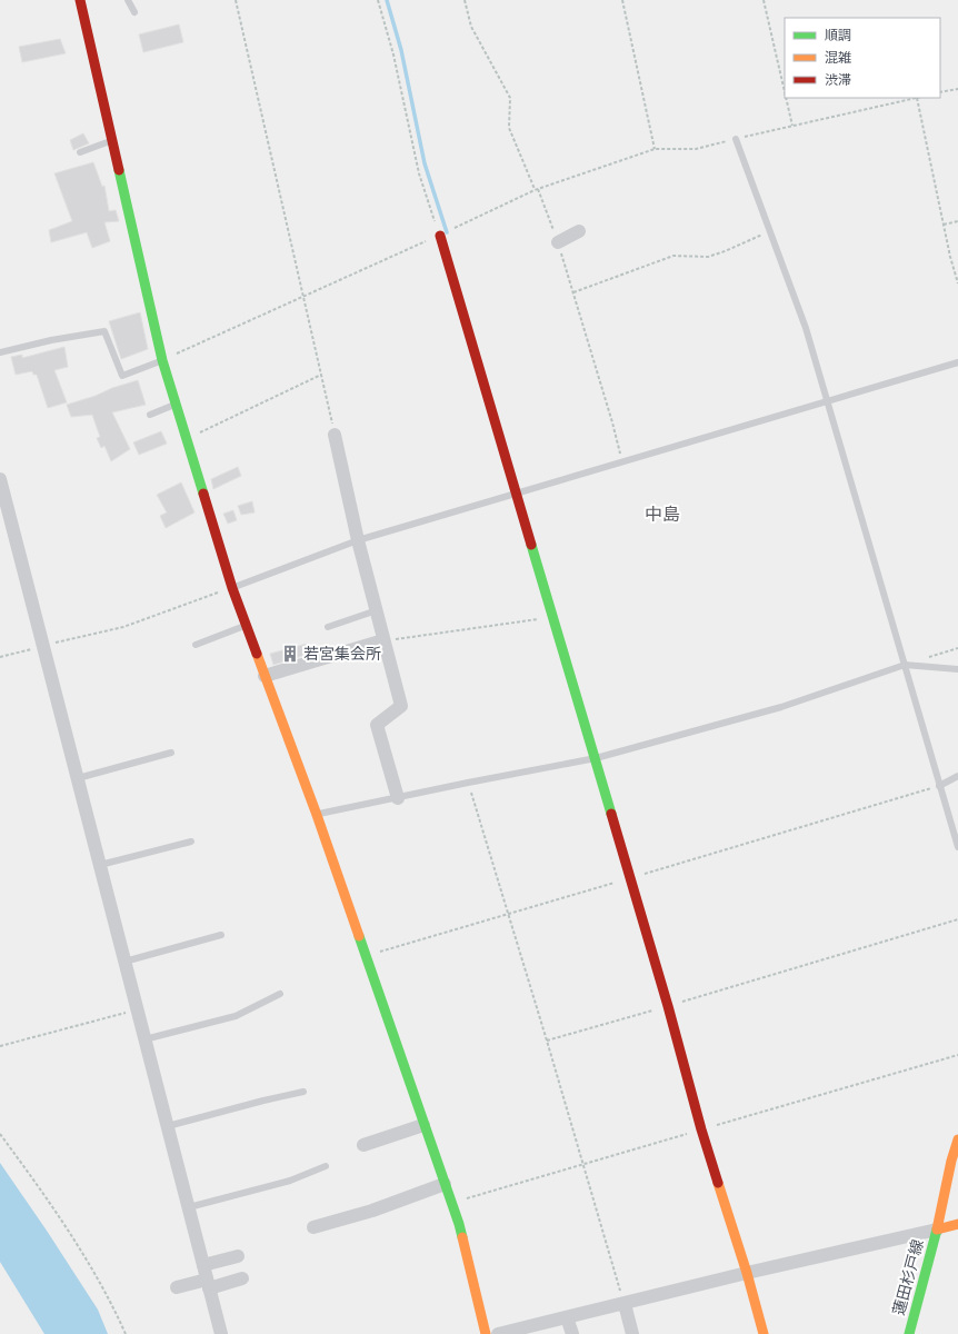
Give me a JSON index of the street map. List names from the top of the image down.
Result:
{
  "streets": {
    "street": ["蓮田杉戸線"]
  },
  "districts": ["中島"],
  "places": {
    "building": ["若宮集会所"]
  },
  "legend": ["順調", "混雑", "渋滞"]
}
